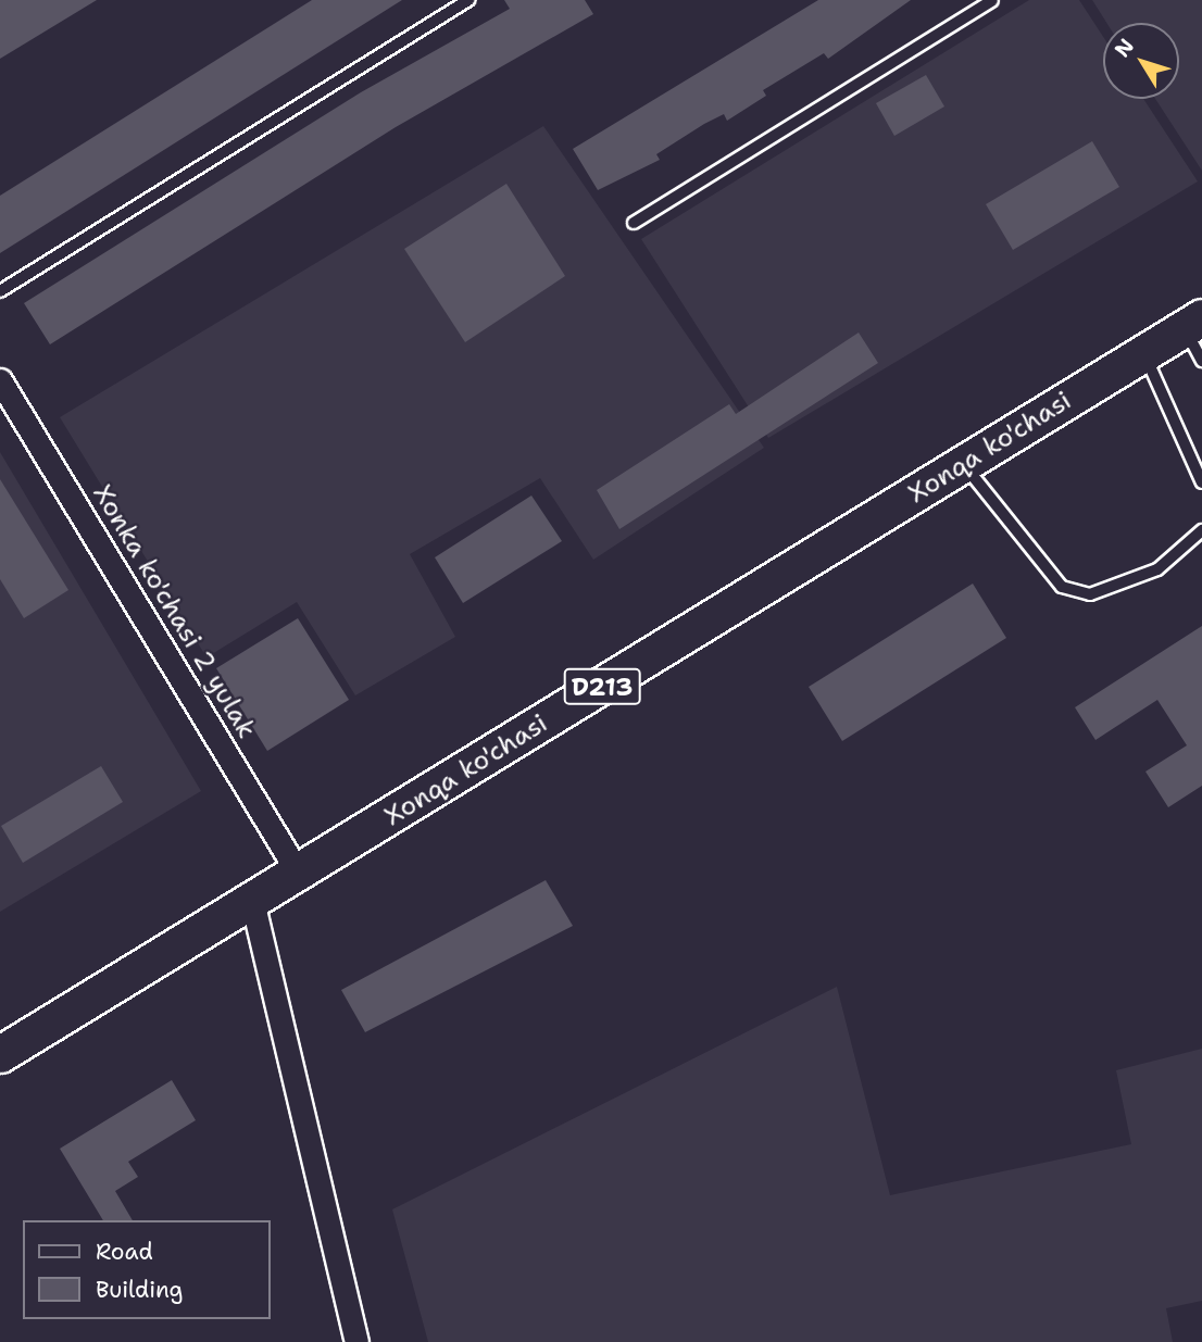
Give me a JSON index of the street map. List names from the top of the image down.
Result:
{
  "streets": {
    "main road": ["Xonqa ko'chasi", "D213"],
    "street": ["Xonka ko'chasi 2 yulak"]
  },
  "crossings": [
    ["Xonqa ko'chasi", "Xonka ko'chasi 2 yulak"]
  ],
  "legend": ["Road", "Building"],
  "north": "top left"
}
